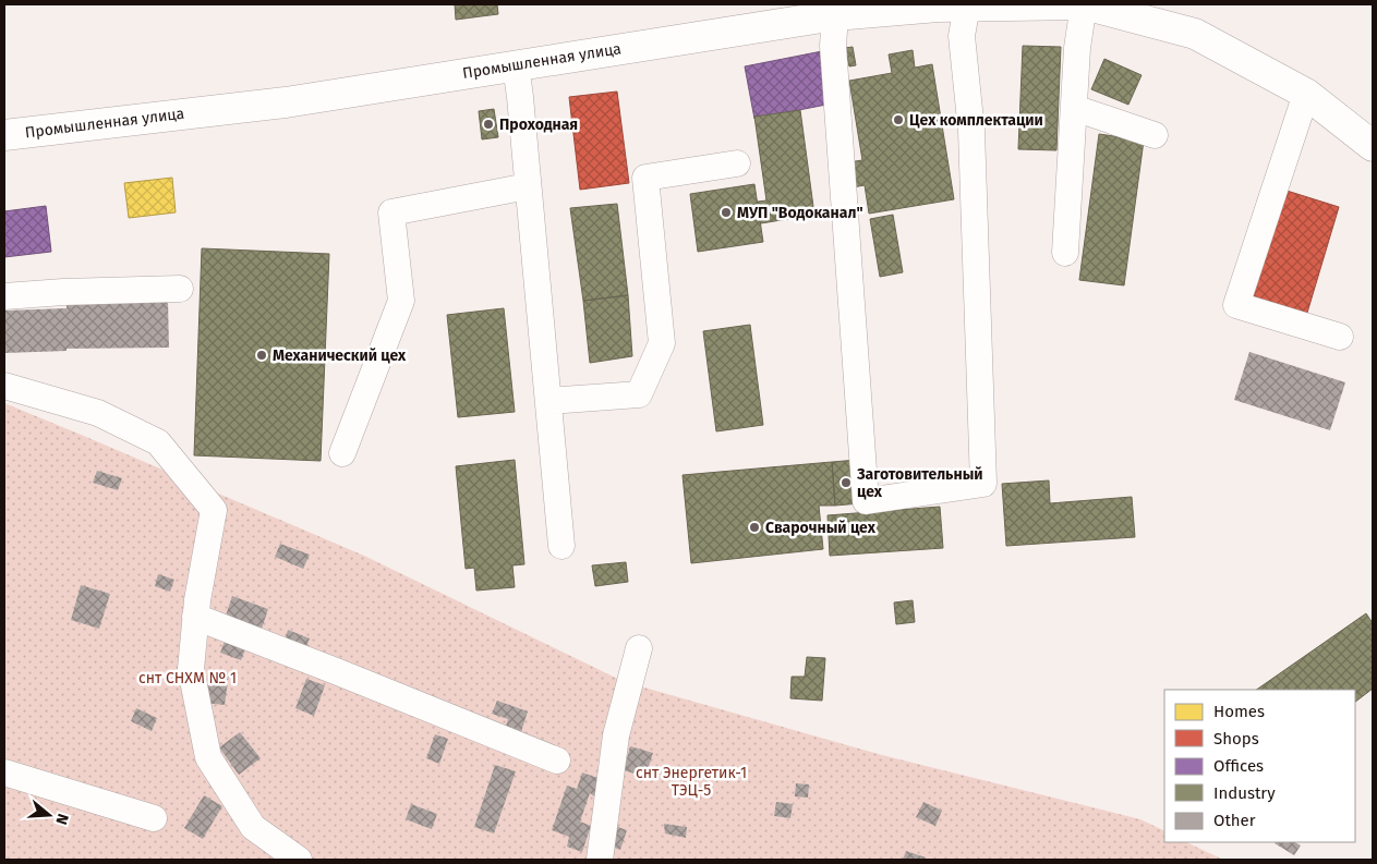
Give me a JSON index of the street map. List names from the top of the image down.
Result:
{
  "streets": {
    "main road": ["Промышленная улица"]
  },
  "parks": ["снт СНХМ № 1", "снт Энергетик-1 ТЭЦ-5"],
  "places": [
    "Цех комплектации",
    "Проходная",
    "МУП \"Водоканал\"",
    "Механический цех",
    "Заготовительный цех",
    "Сварочный цех"
  ],
  "legend": [
    "Homes",
    "Shops",
    "Offices",
    "Industry",
    "Other"
  ],
  "north": "right"
}
